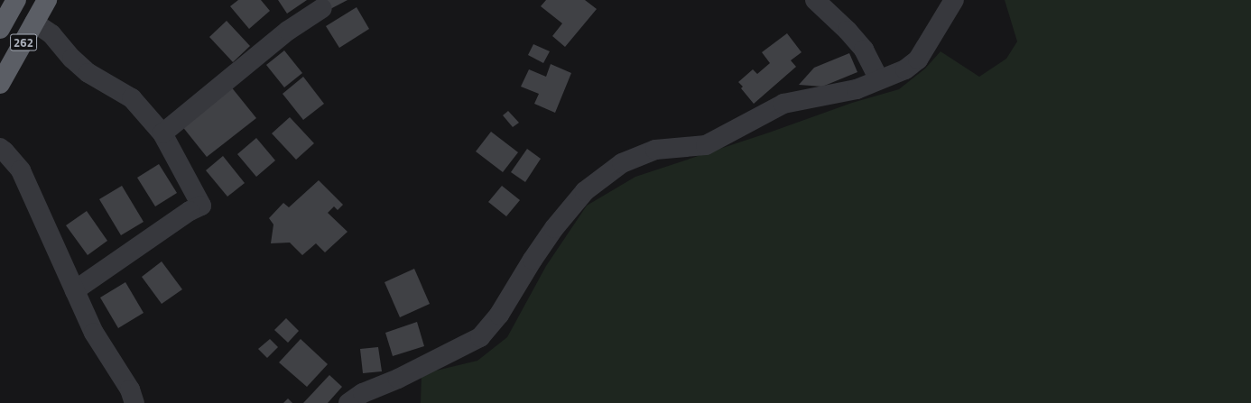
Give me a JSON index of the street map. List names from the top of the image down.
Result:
{
  "streets": {
    "highway": ["262"]
  }
}
